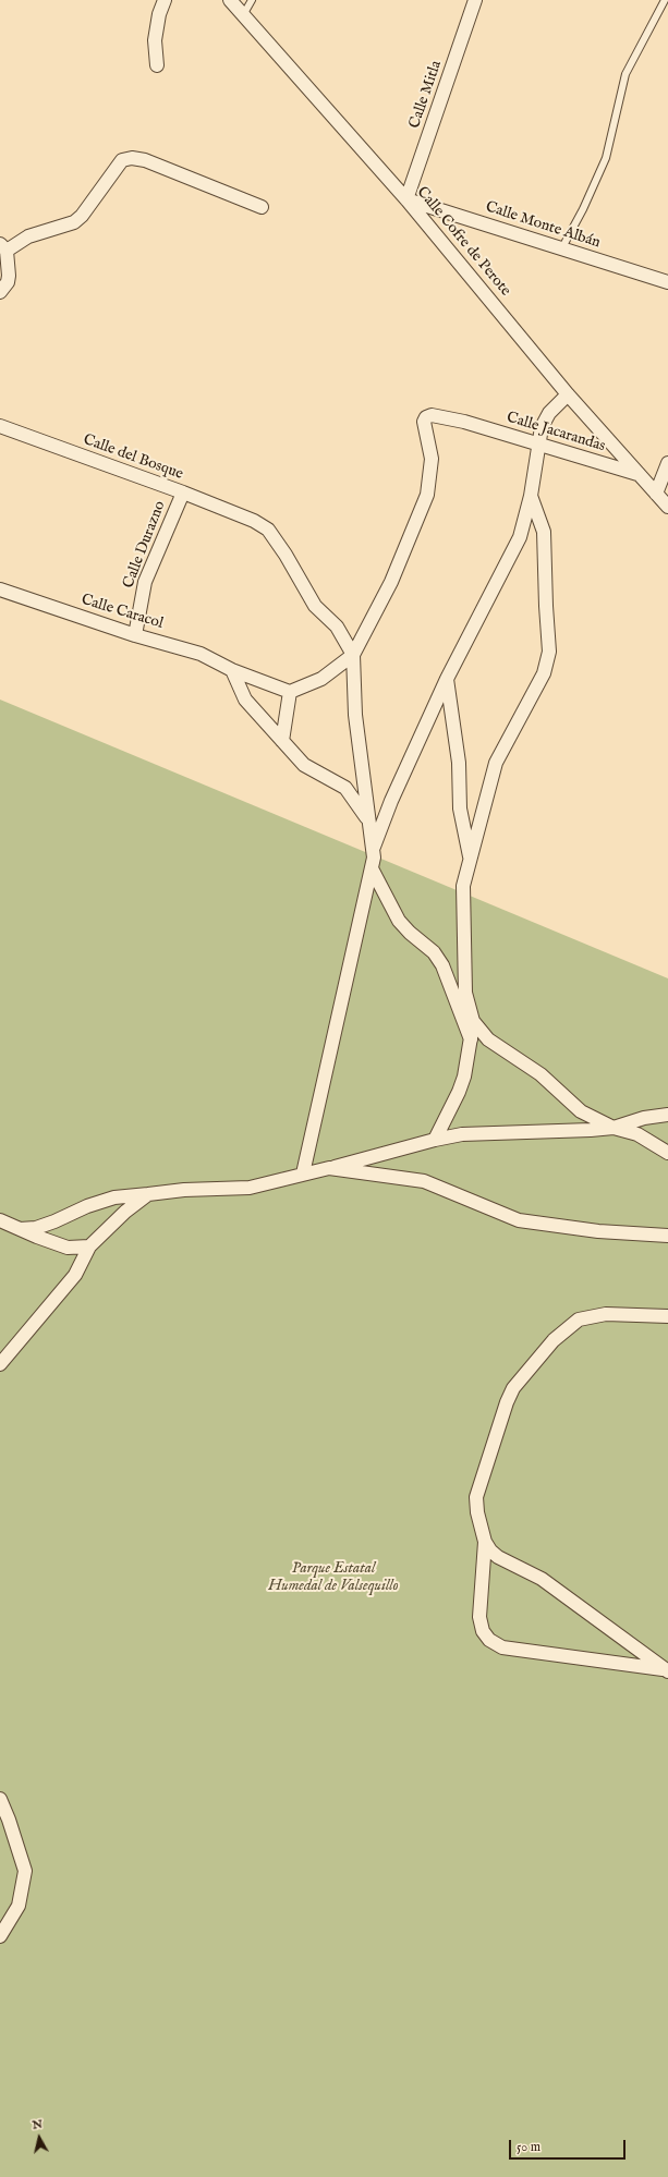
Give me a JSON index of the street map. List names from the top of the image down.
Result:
{
  "streets": {
    "street": [
      "Calle Mitla",
      "Calle Monte Albán",
      "Calle Cofre de Perote",
      "Calle Jacarandas",
      "Calle del Bosque",
      "Calle Durazno",
      "Calle Caracol"
    ]
  },
  "crossings": [
    ["Calle Mitla", "Calle Monte Albán"],
    ["Calle Mitla", "Calle Cofre de Perote"],
    ["Calle Monte Albán", "Calle Cofre de Perote"],
    ["Calle Cofre de Perote", "Calle Jacarandas"],
    ["Calle Jacarandas", "Calle del Bosque"],
    ["Calle del Bosque", "Calle Durazno"],
    ["Calle Durazno", "Calle Caracol"]
  ],
  "parks": ["Parque Estatal Humedal de Valsequillo"],
  "scale_bar": "50 m",
  "north": "top"
}
